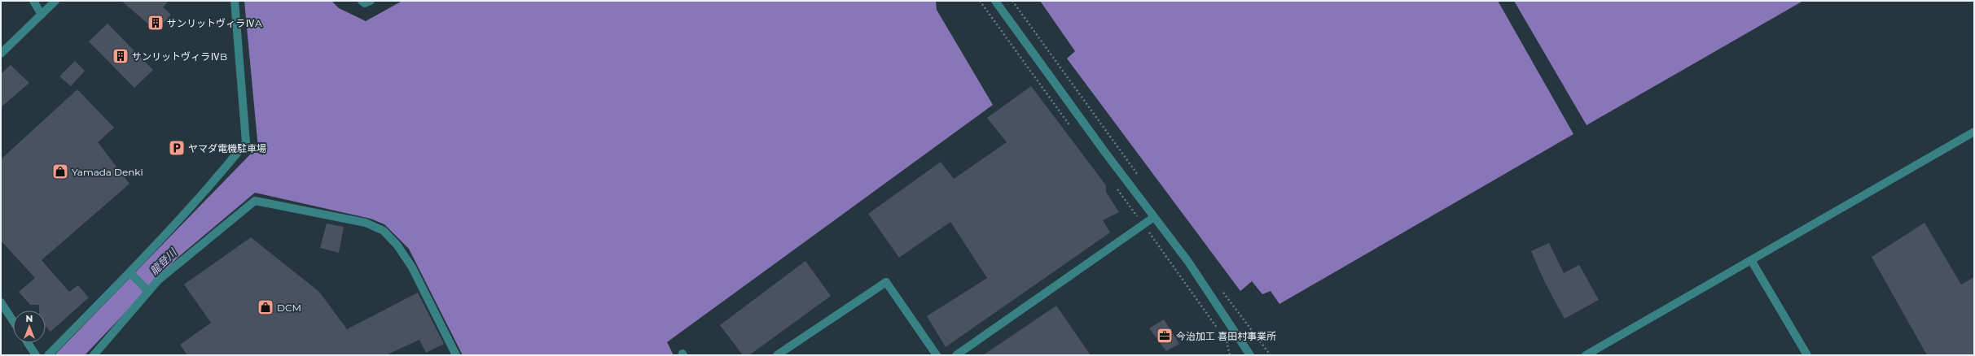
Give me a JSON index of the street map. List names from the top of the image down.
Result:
{
  "water": ["龍登川"],
  "places": {
    "building": ["サンリットヴィラⅣA", "サンリットヴィラⅣB"],
    "parking": ["ヤマダ電機駐車場"],
    "shop": ["Yamada Denki", "DCM"],
    "office": ["今治加工 喜田村事業所"]
  },
  "north": "top"
}
